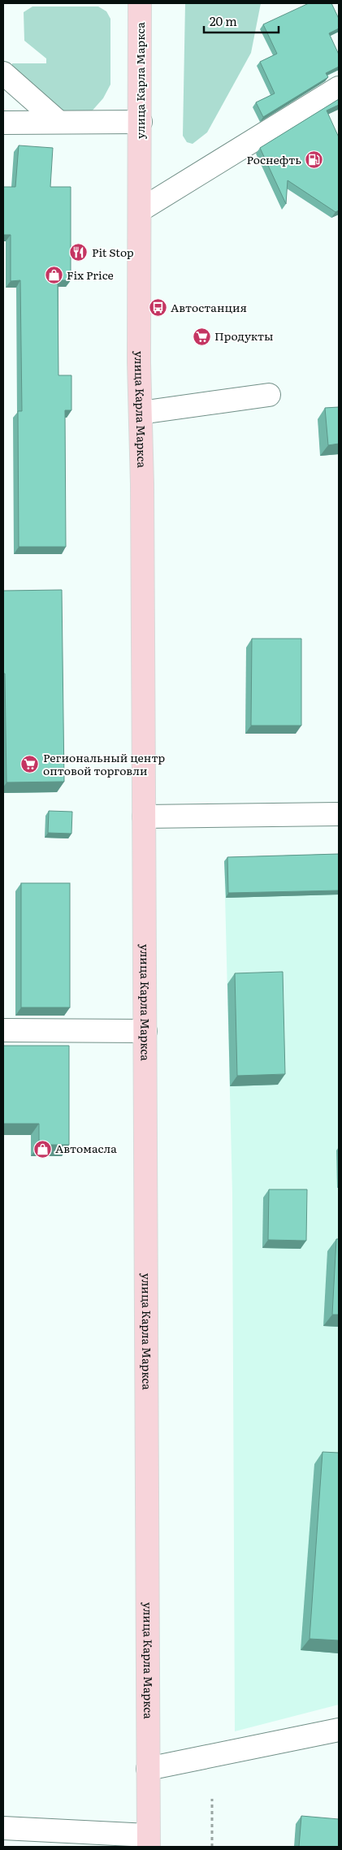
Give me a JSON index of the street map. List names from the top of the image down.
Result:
{
  "streets": {
    "main road": ["улица Карла Маркса"]
  },
  "places": {
    "fuel station": ["Роснефть"],
    "restaurant": ["Pit Stop"],
    "shop": ["Fix Price", "Автомасла"],
    "bus stop": ["Автостанция"],
    "supermarket": ["Продукты", "Региональный центр оптовой торговли"]
  },
  "scale_bar": "20 m"
}
